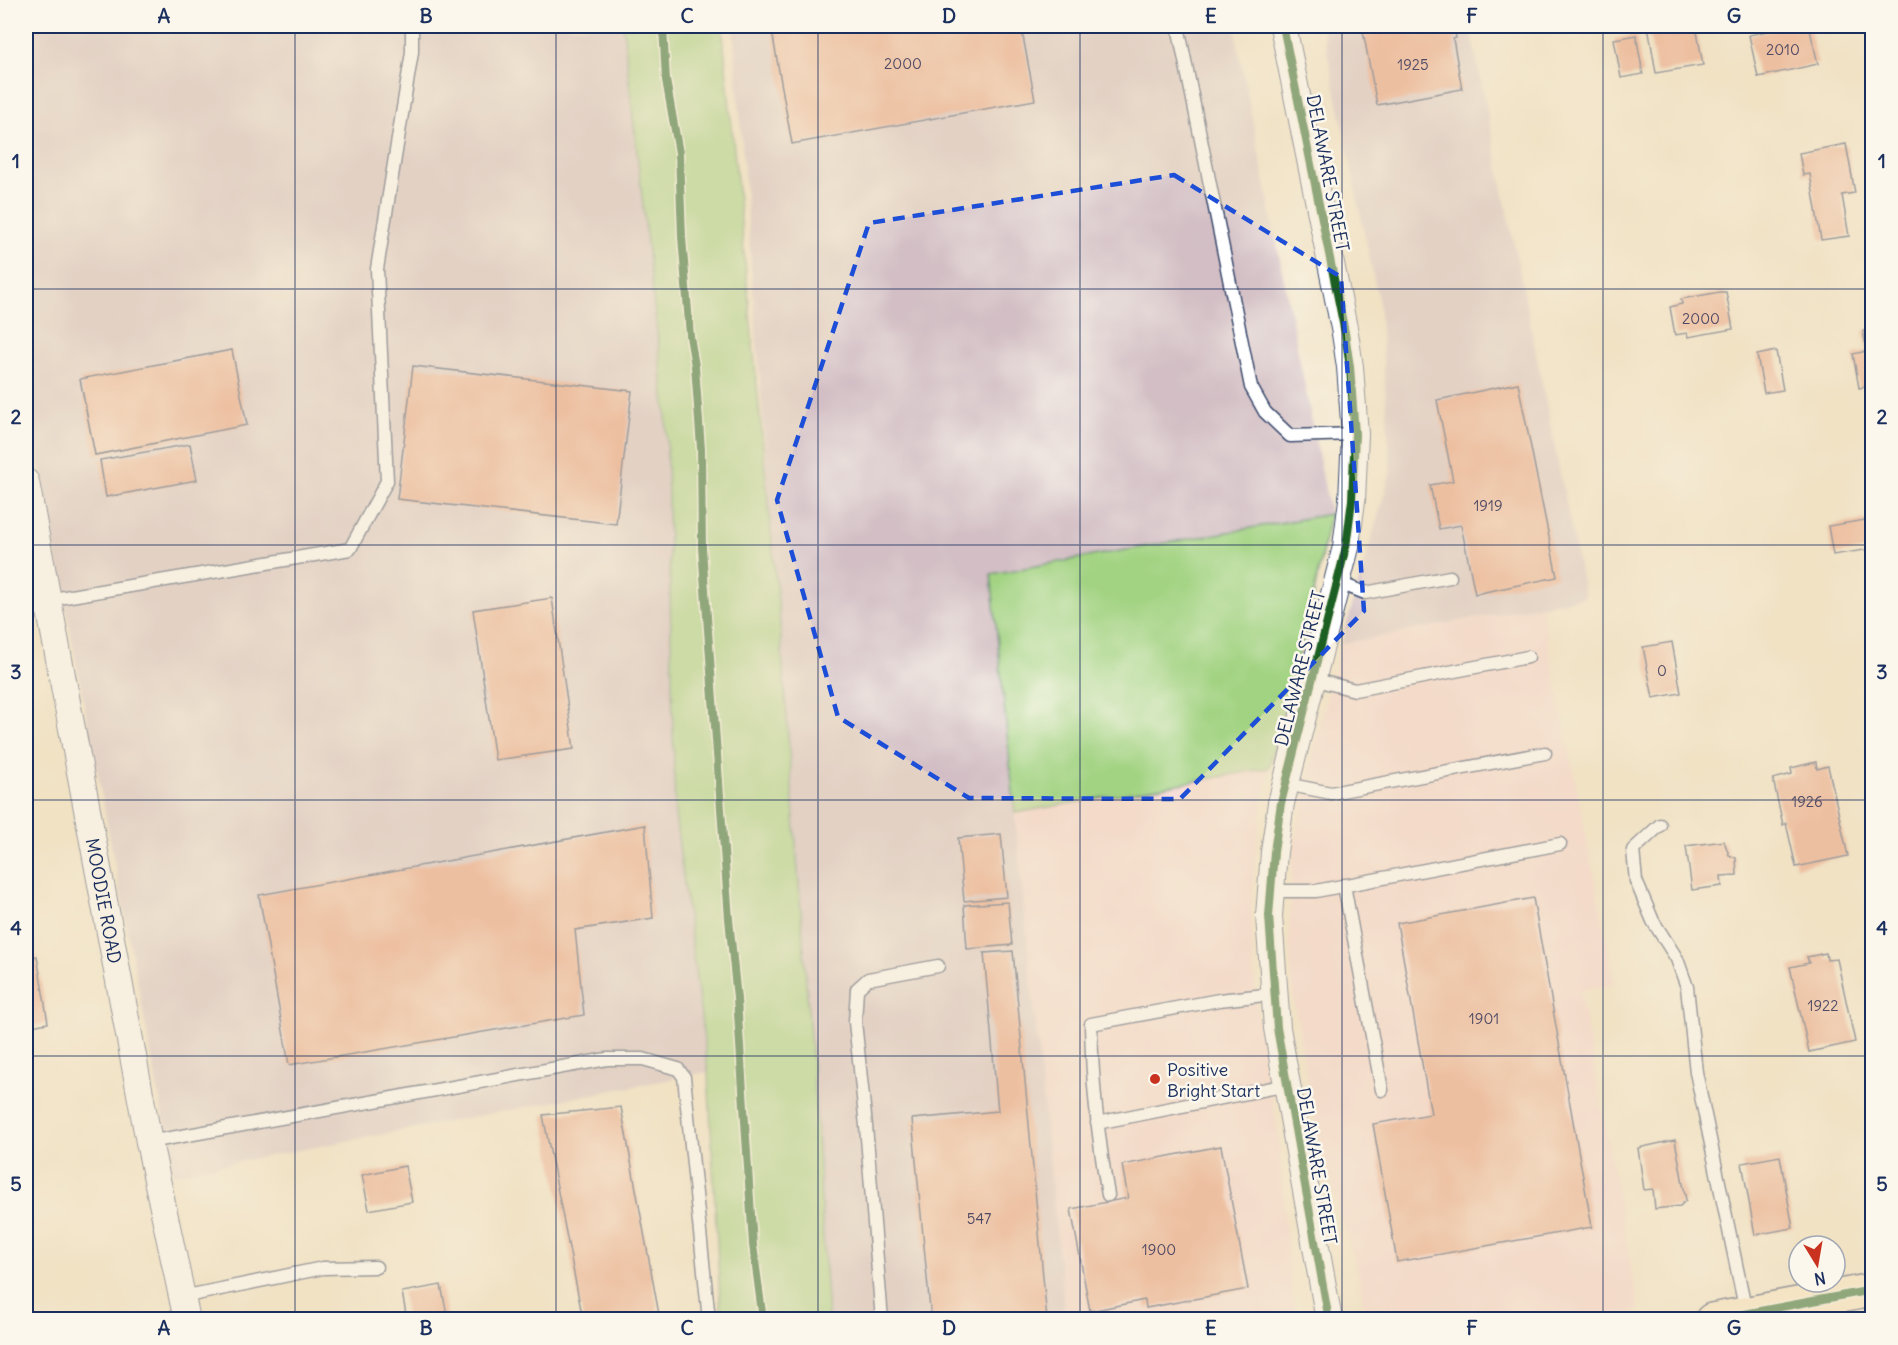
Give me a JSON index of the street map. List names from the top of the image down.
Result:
{
  "streets": {
    "street": ["DELAWARE STREET", "MOODIE ROAD"]
  },
  "places": ["Positive Bright Start"],
  "house_numbers": [
    "2010",
    "2000",
    "1925",
    "2000",
    "1919",
    "0",
    "1926",
    "1922",
    "1901",
    "547",
    "1900"
  ],
  "north": "bottom",
  "grid": {
    "columns": [
      "A",
      "B",
      "C",
      "D",
      "E",
      "F",
      "G"
    ],
    "rows": [
      "1",
      "2",
      "3",
      "4",
      "5"
    ]
  }
}
